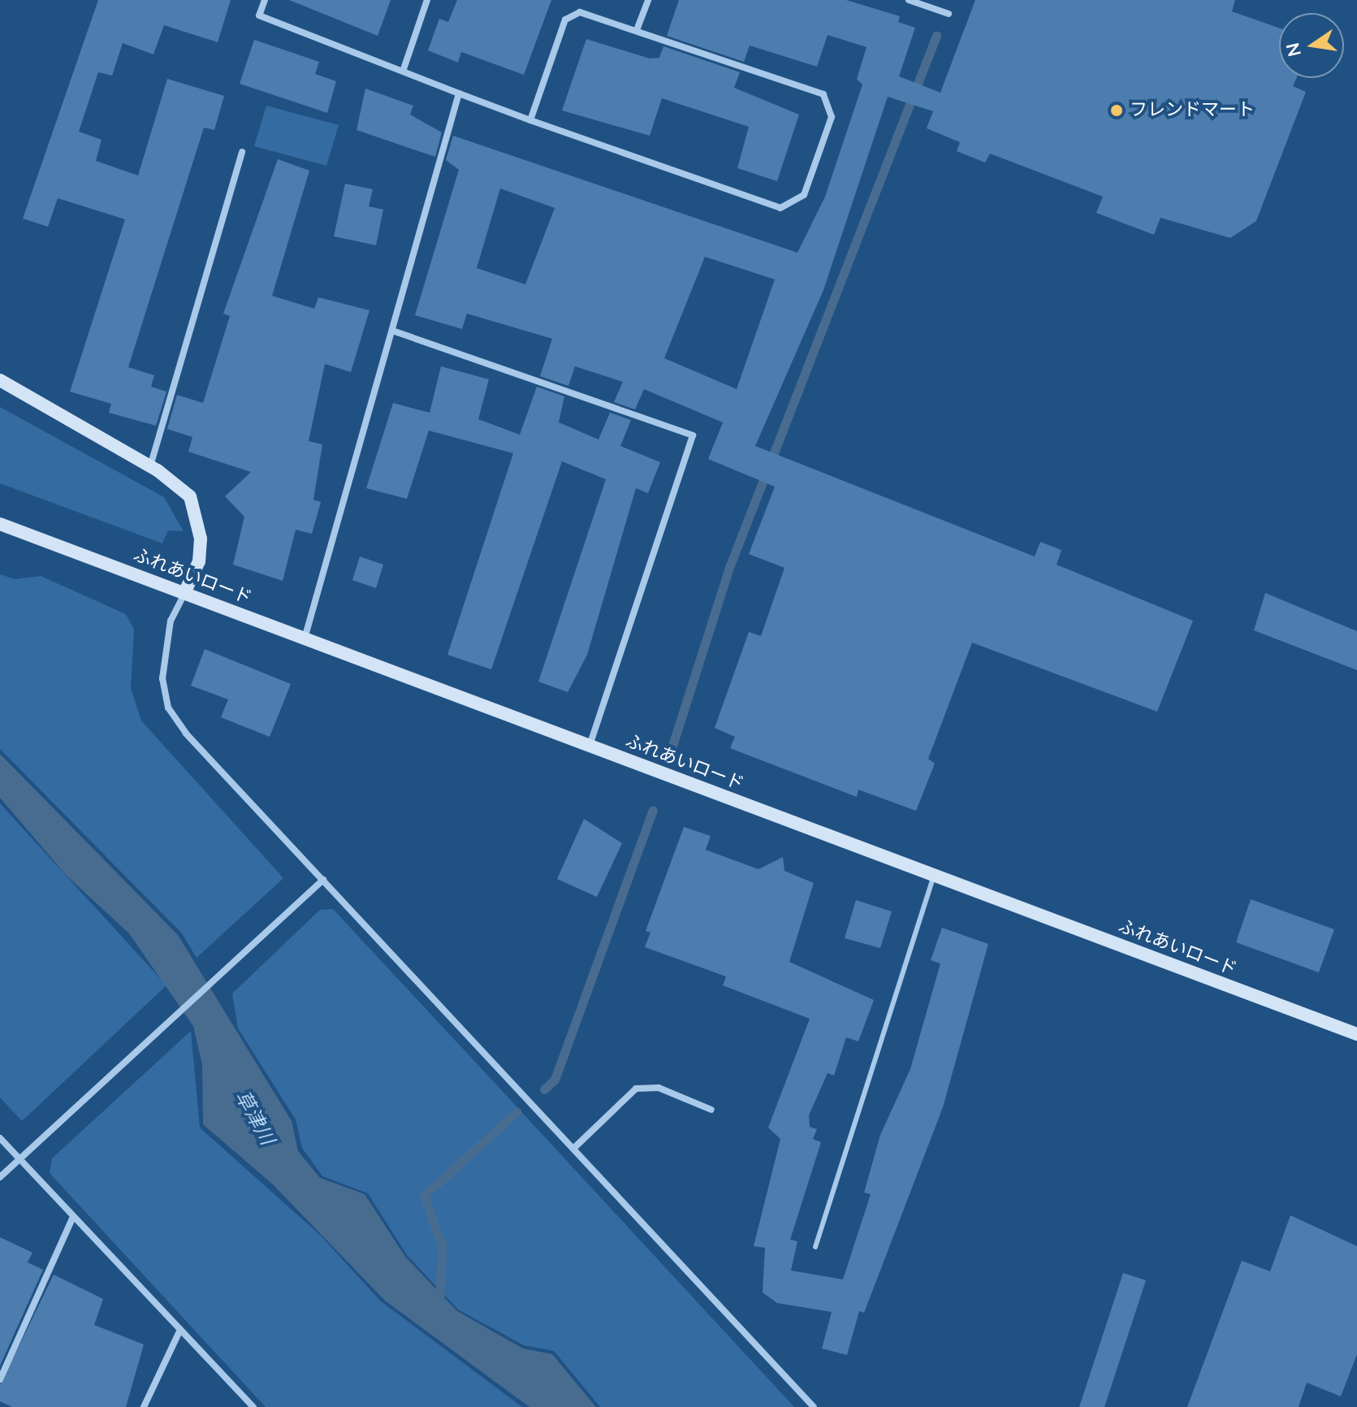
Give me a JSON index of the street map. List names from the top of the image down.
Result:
{
  "streets": {
    "street": ["ふれあいロード"]
  },
  "water": ["草津川"],
  "places": ["フレンドマート"],
  "north": "left"
}
